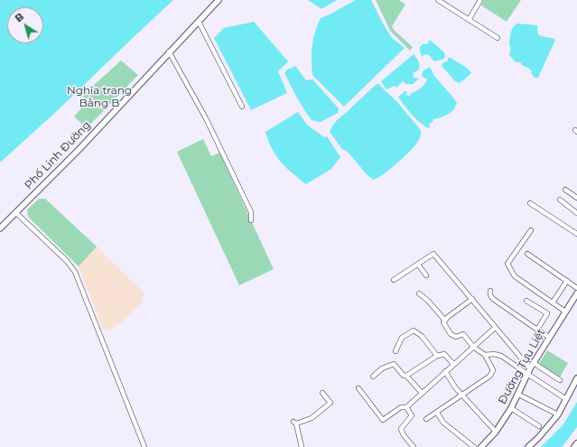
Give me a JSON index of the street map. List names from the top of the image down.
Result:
{
  "streets": {
    "street": ["Phố Linh Đường", "Đường Tựu Liệt"]
  },
  "parks": ["Nghĩa trang Bằng B"],
  "north": "top left"
}
